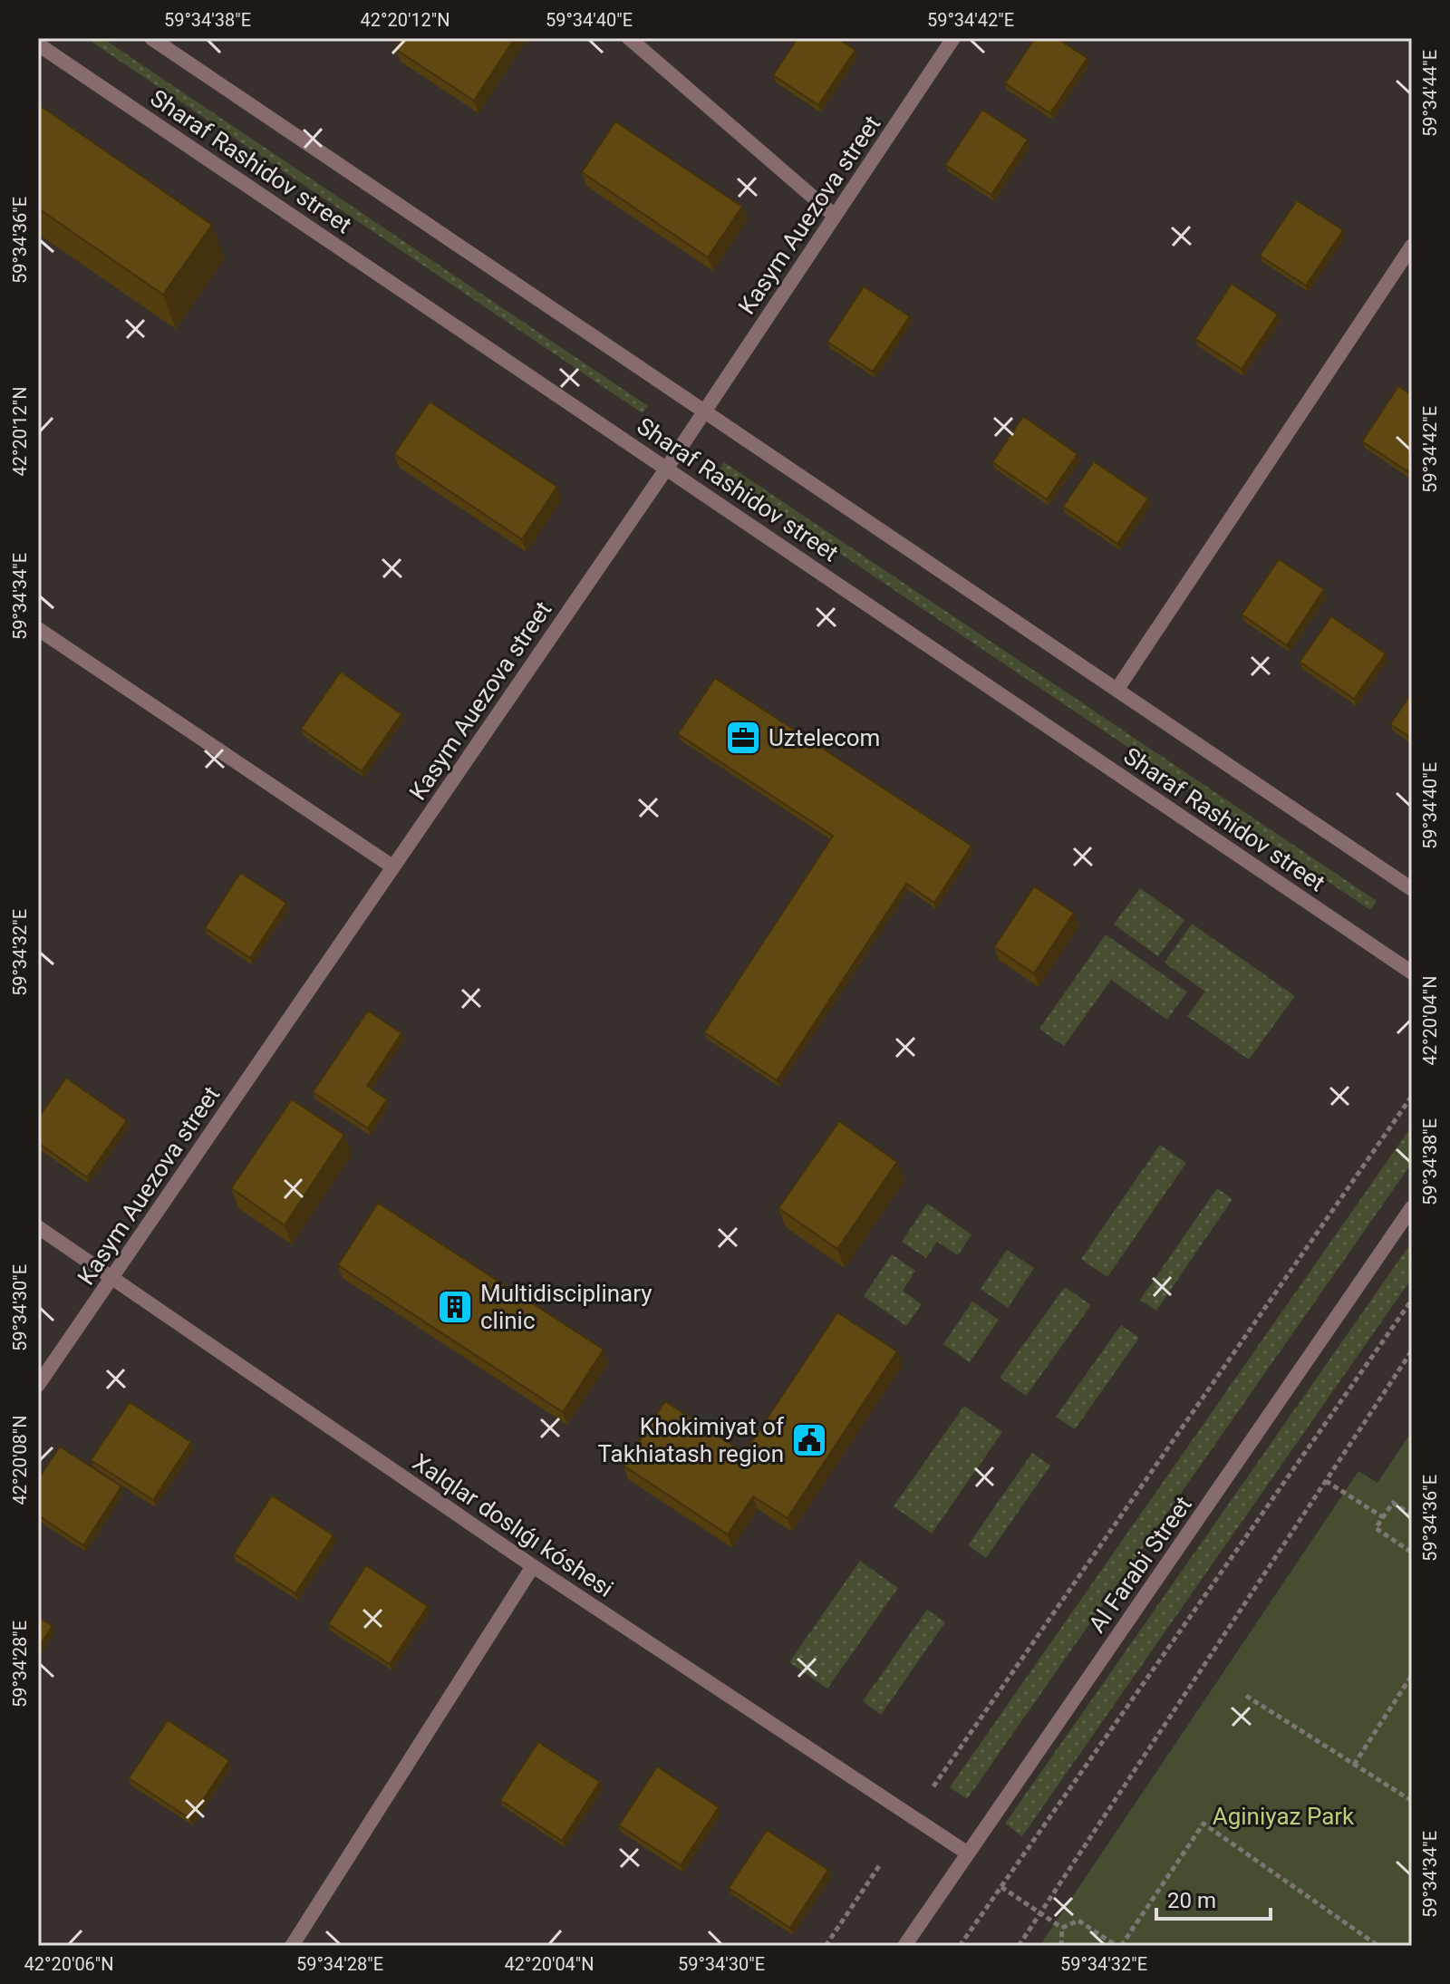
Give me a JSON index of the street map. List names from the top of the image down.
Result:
{
  "streets": {
    "street": [
      "Sharaf Rashidov street",
      "Kasym Auezova street",
      "Xalqlar doslıǵı kóshesi",
      "Al Farabi Street"
    ]
  },
  "crossings": [
    ["Sharaf Rashidov street", "Kasym Auezova street"],
    ["Kasym Auezova street", "Xalqlar doslıǵı kóshesi"],
    ["Xalqlar doslıǵı kóshesi", "Al Farabi Street"]
  ],
  "parks": ["Aginiyaz Park"],
  "places": {
    "office": ["Uztelecom"],
    "building": ["Multidisciplinary clinic"],
    "public building": ["Khokimiyat of Takhiatash region"]
  },
  "scale_bar": "20 m",
  "coordinates": [
    "59°34'38\"E",
    "42°20'12\"N",
    "59°34'40\"E",
    "59°34'42\"E",
    "59°34'44\"E",
    "59°34'36\"E",
    "59°34'34\"E",
    "59°34'32\"E",
    "42°20'04\"N",
    "59°34'30\"E",
    "42°20'08\"N",
    "59°34'28\"E",
    "42°20'06\"N"
  ]
}
